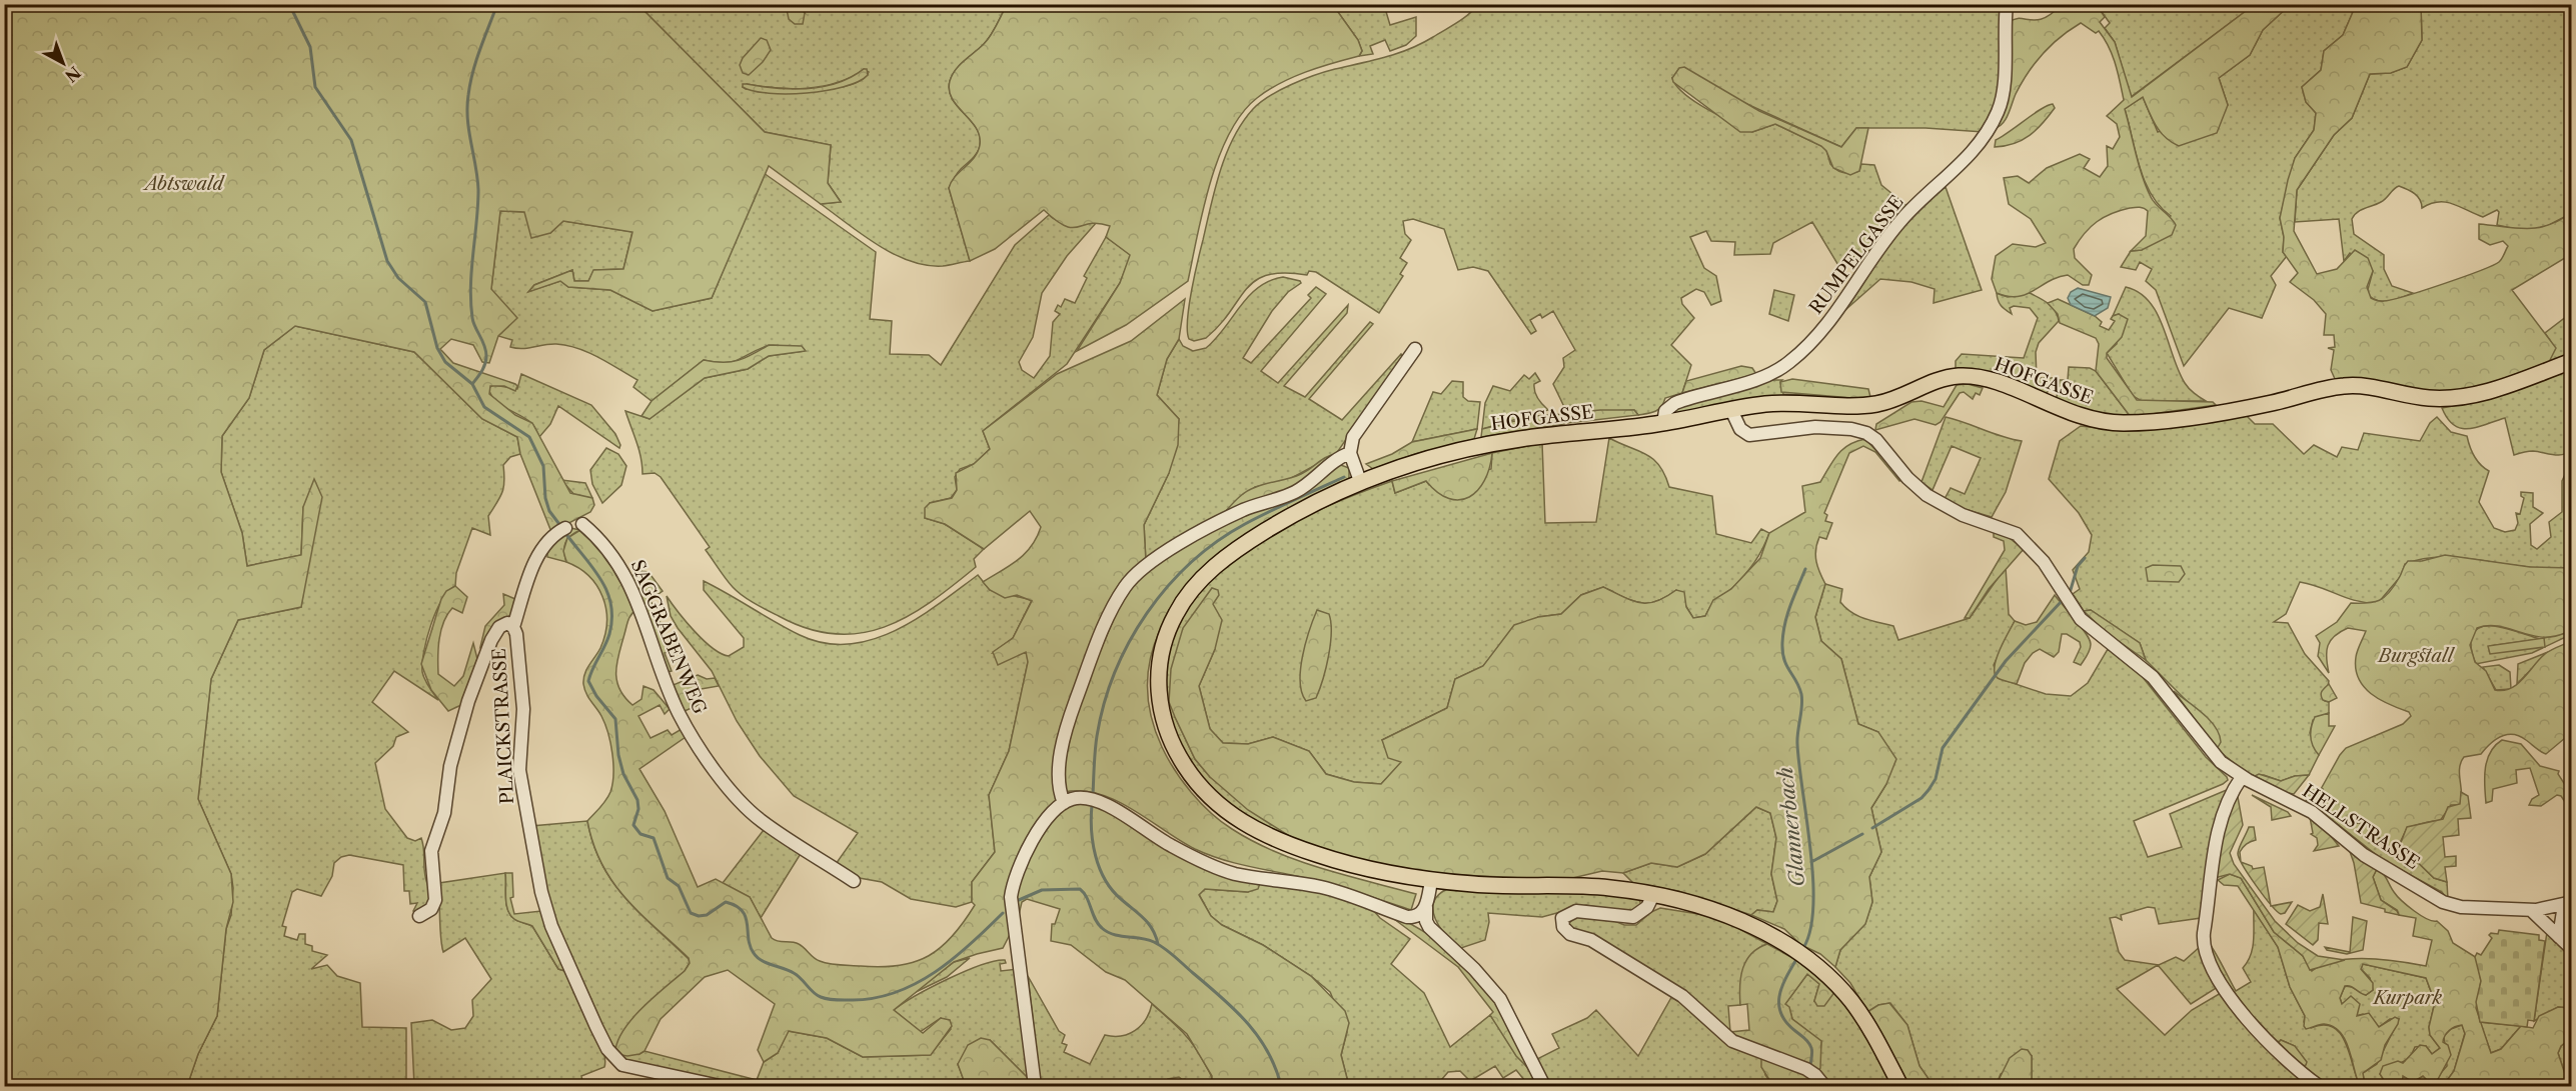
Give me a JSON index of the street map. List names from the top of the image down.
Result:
{
  "streets": {
    "main road": ["HOFGASSE"],
    "street": [
      "RUMPELGASSE",
      "SAGGRABENWEG",
      "PLAICKSTRASSE",
      "HELLSTRASSE"
    ]
  },
  "crossings": [
    ["RUMPELGASSE", "HOFGASSE"],
    ["HOFGASSE", "HELLSTRASSE"]
  ],
  "water": ["Glannerbach"],
  "parks": ["Abtswald", "Burgstall", "Kurpark"],
  "north": "bottom right"
}
